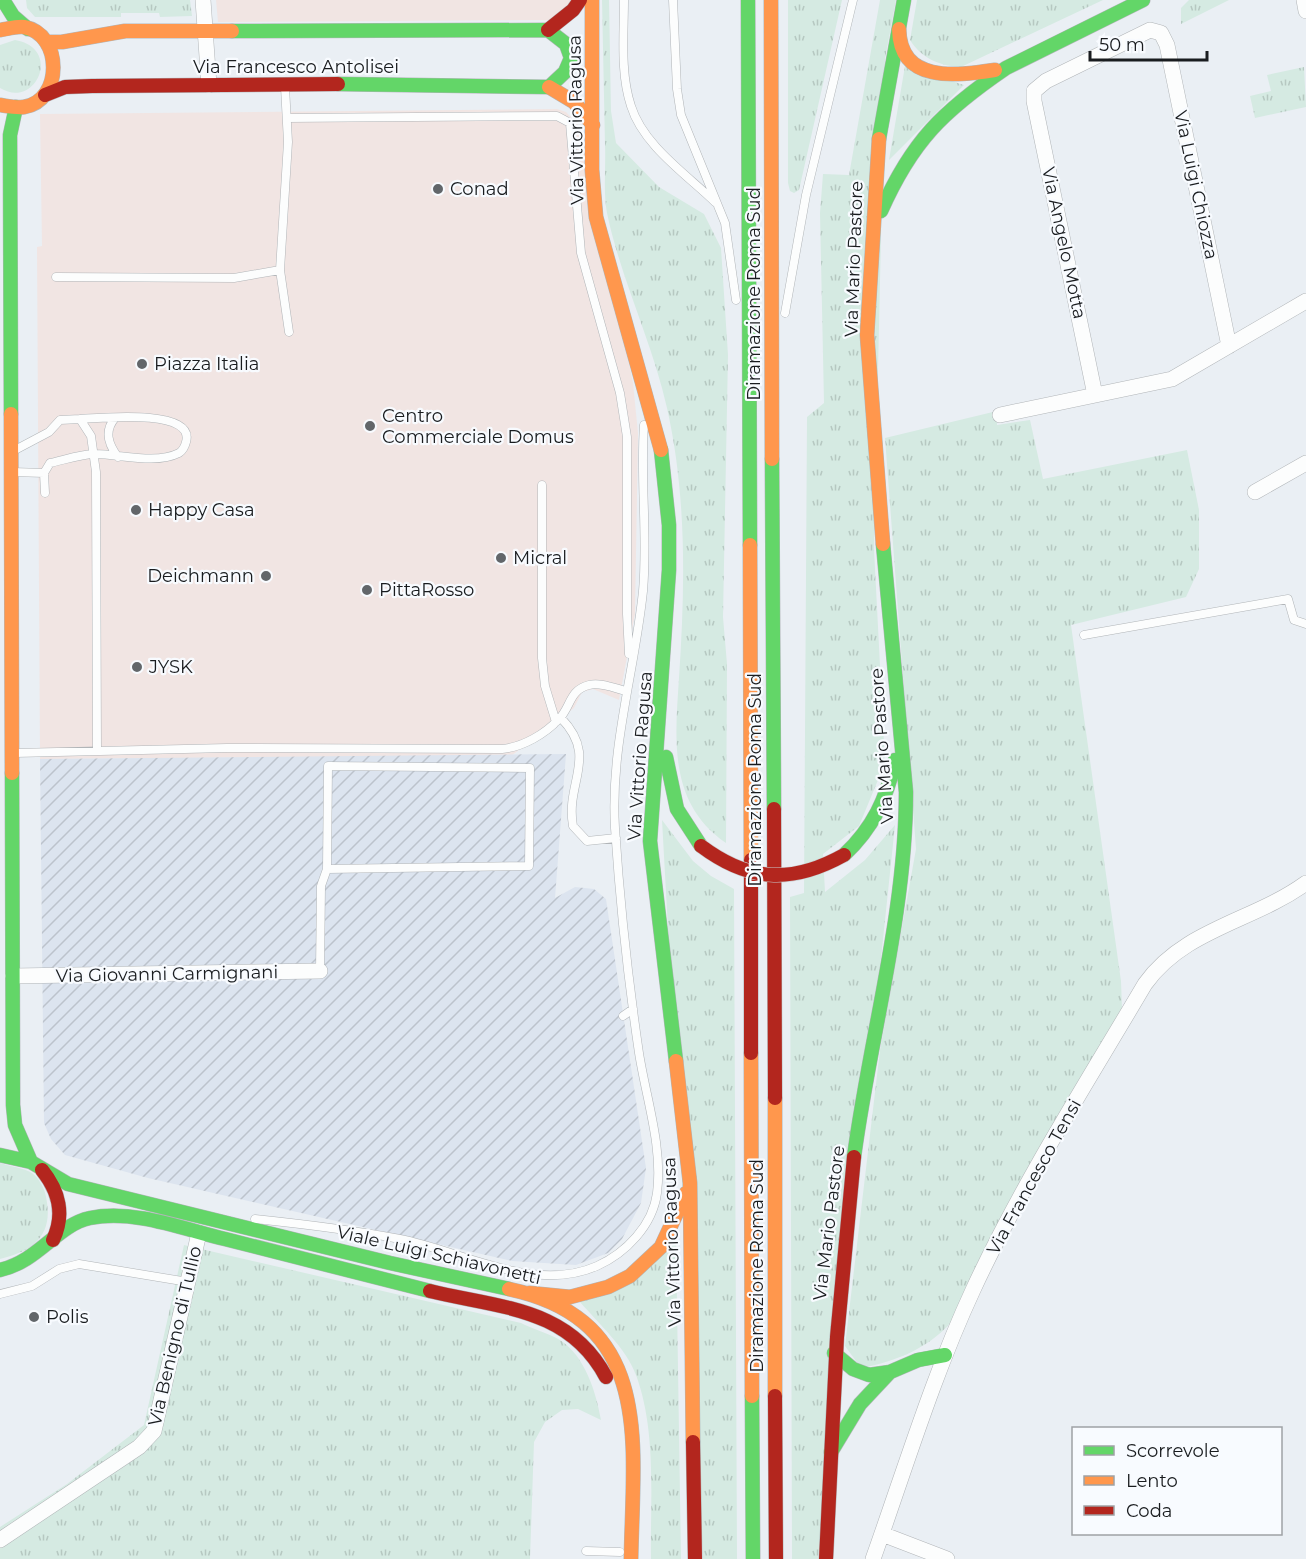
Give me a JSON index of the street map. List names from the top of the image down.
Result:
{
  "streets": {
    "main road": [
      "Via Francesco Antolisei",
      "Via Vittorio Ragusa",
      "Via Mario Pastore",
      "Diramazione Roma Sud",
      "Viale Luigi Schiavonetti"
    ],
    "street": [
      "Via Luigi Chiozza",
      "Via Angelo Motta",
      "Via Giovanni Carmignani",
      "Via Francesco Tensi",
      "Via Benigno di Tullio"
    ]
  },
  "crossings": [
    ["Via Luigi Chiozza", "Via Angelo Motta"],
    ["Viale Luigi Schiavonetti", "Via Benigno di Tullio"]
  ],
  "places": [
    "Conad",
    "Piazza Italia",
    "Centro Commerciale Domus",
    "Happy Casa",
    "Micral",
    "Deichmann",
    "PittaRosso",
    "JYSK",
    "Polis"
  ],
  "legend": ["Scorrevole", "Lento", "Coda"],
  "scale_bar": "50 m"
}
